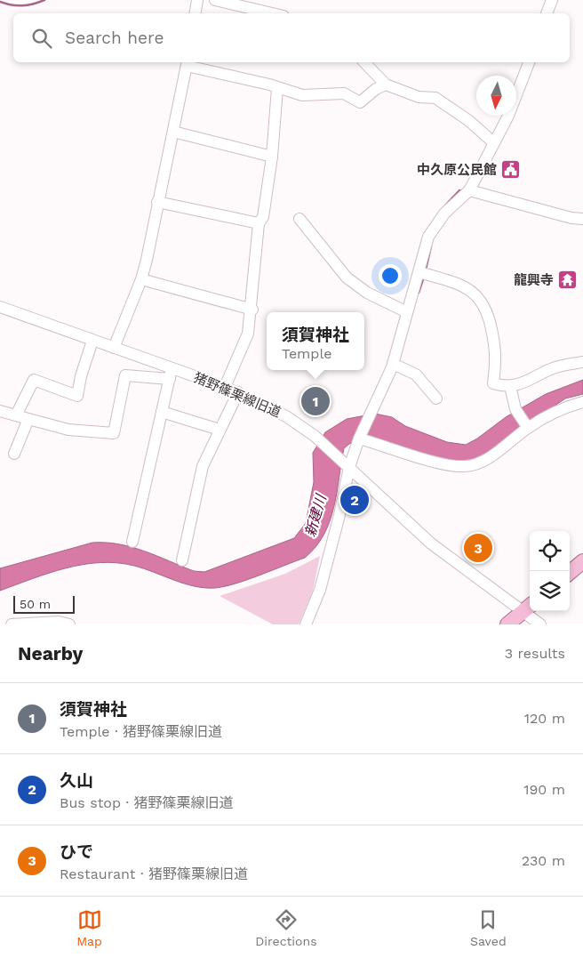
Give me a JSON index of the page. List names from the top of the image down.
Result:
{
  "streets": {
    "street": ["猪野篠栗線旧道"]
  },
  "water": ["新建川"],
  "places": {
    "public building": ["中久原公民館"],
    "temple": ["龍興寺"]
  },
  "scale_bar": "50 m",
  "north": "bottom",
  "page": {
    "search": "Search here",
    "popup": ["須賀神社", "Temple"],
    "pins": ["1", "2", "3"],
    "scale": "50 m",
    "heading": ["Nearby", "3 results"],
    "list": [
      {
        "mark": "1",
        "name": "須賀神社",
        "note": "Temple · 猪野篠栗線旧道",
        "value": "120 m"
      },
      {
        "mark": "2",
        "name": "久山",
        "note": "Bus stop · 猪野篠栗線旧道",
        "value": "190 m"
      },
      {
        "mark": "3",
        "name": "ひで",
        "note": "Restaurant · 猪野篠栗線旧道",
        "value": "230 m"
      }
    ],
    "nav": ["Map", "Directions", "Saved"]
  }
}
